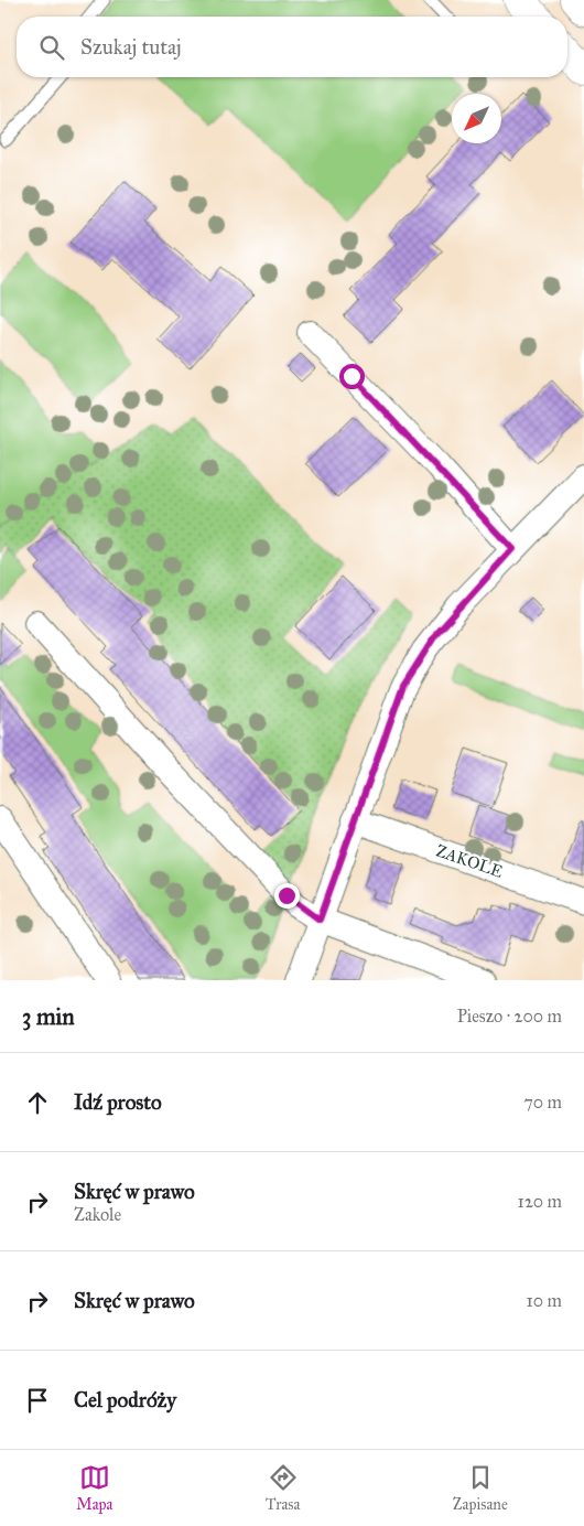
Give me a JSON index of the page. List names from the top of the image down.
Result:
{
  "streets": {
    "street": ["ZAKOLE"]
  },
  "north": "bottom left",
  "page": {
    "search": "Szukaj tutaj",
    "heading": ["3 min", "Pieszo · 200 m"],
    "list": [
      ["Idź prosto", "70 m"],
      ["Skręć w prawo", "Zakole", "120 m"],
      ["Skręć w prawo", "10 m"],
      "Cel podróży"
    ],
    "nav": ["Mapa", "Trasa", "Zapisane"]
  }
}
